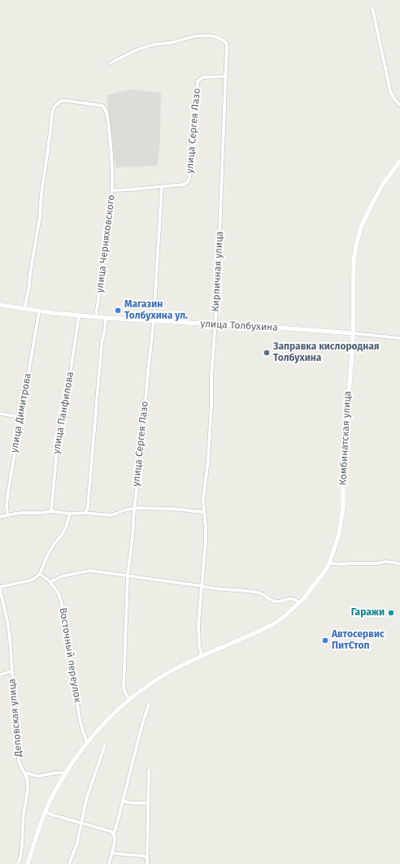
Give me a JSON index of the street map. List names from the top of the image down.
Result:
{
  "streets": {
    "main road": ["улица Толбухина", "Комбинатская улица"],
    "street": [
      "улица Сергея Лазо",
      "улица Черняховского",
      "Кирпичная улица",
      "улица Димитрова",
      "улица Панфилова",
      "Восточный переулок",
      "Деповская улица"
    ]
  },
  "crossings": [
    ["улица Сергея Лазо", "улица Черняховского"],
    ["улица Сергея Лазо", "Кирпичная улица"],
    ["улица Сергея Лазо", "улица Толбухина"],
    ["улица Сергея Лазо", "Комбинатская улица"],
    ["улица Черняховского", "улица Толбухина"],
    ["Кирпичная улица", "улица Толбухина"],
    ["улица Толбухина", "улица Димитрова"],
    ["улица Толбухина", "улица Панфилова"],
    ["улица Толбухина", "Комбинатская улица"],
    ["Комбинатская улица", "Восточный переулок"]
  ],
  "places": [
    "Магазин Толбухина ул.",
    "Заправка кислородная Толбухина",
    "Гаражи",
    "Автосервис ПитСтоп"
  ]
}
